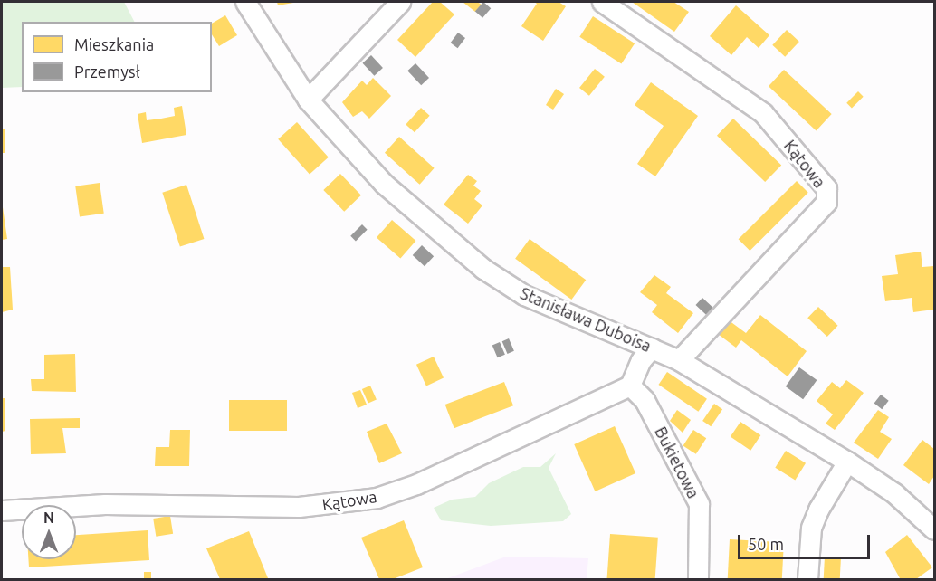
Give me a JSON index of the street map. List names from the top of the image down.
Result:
{
  "streets": {
    "street": ["Kątowa", "Stanisława Duboisa", "Bukietowa"]
  },
  "crossings": [
    ["Kątowa", "Stanisława Duboisa"],
    ["Kątowa", "Bukietowa"]
  ],
  "legend": ["Mieszkania", "Przemysł"],
  "scale_bar": "50 m",
  "north": "top"
}
